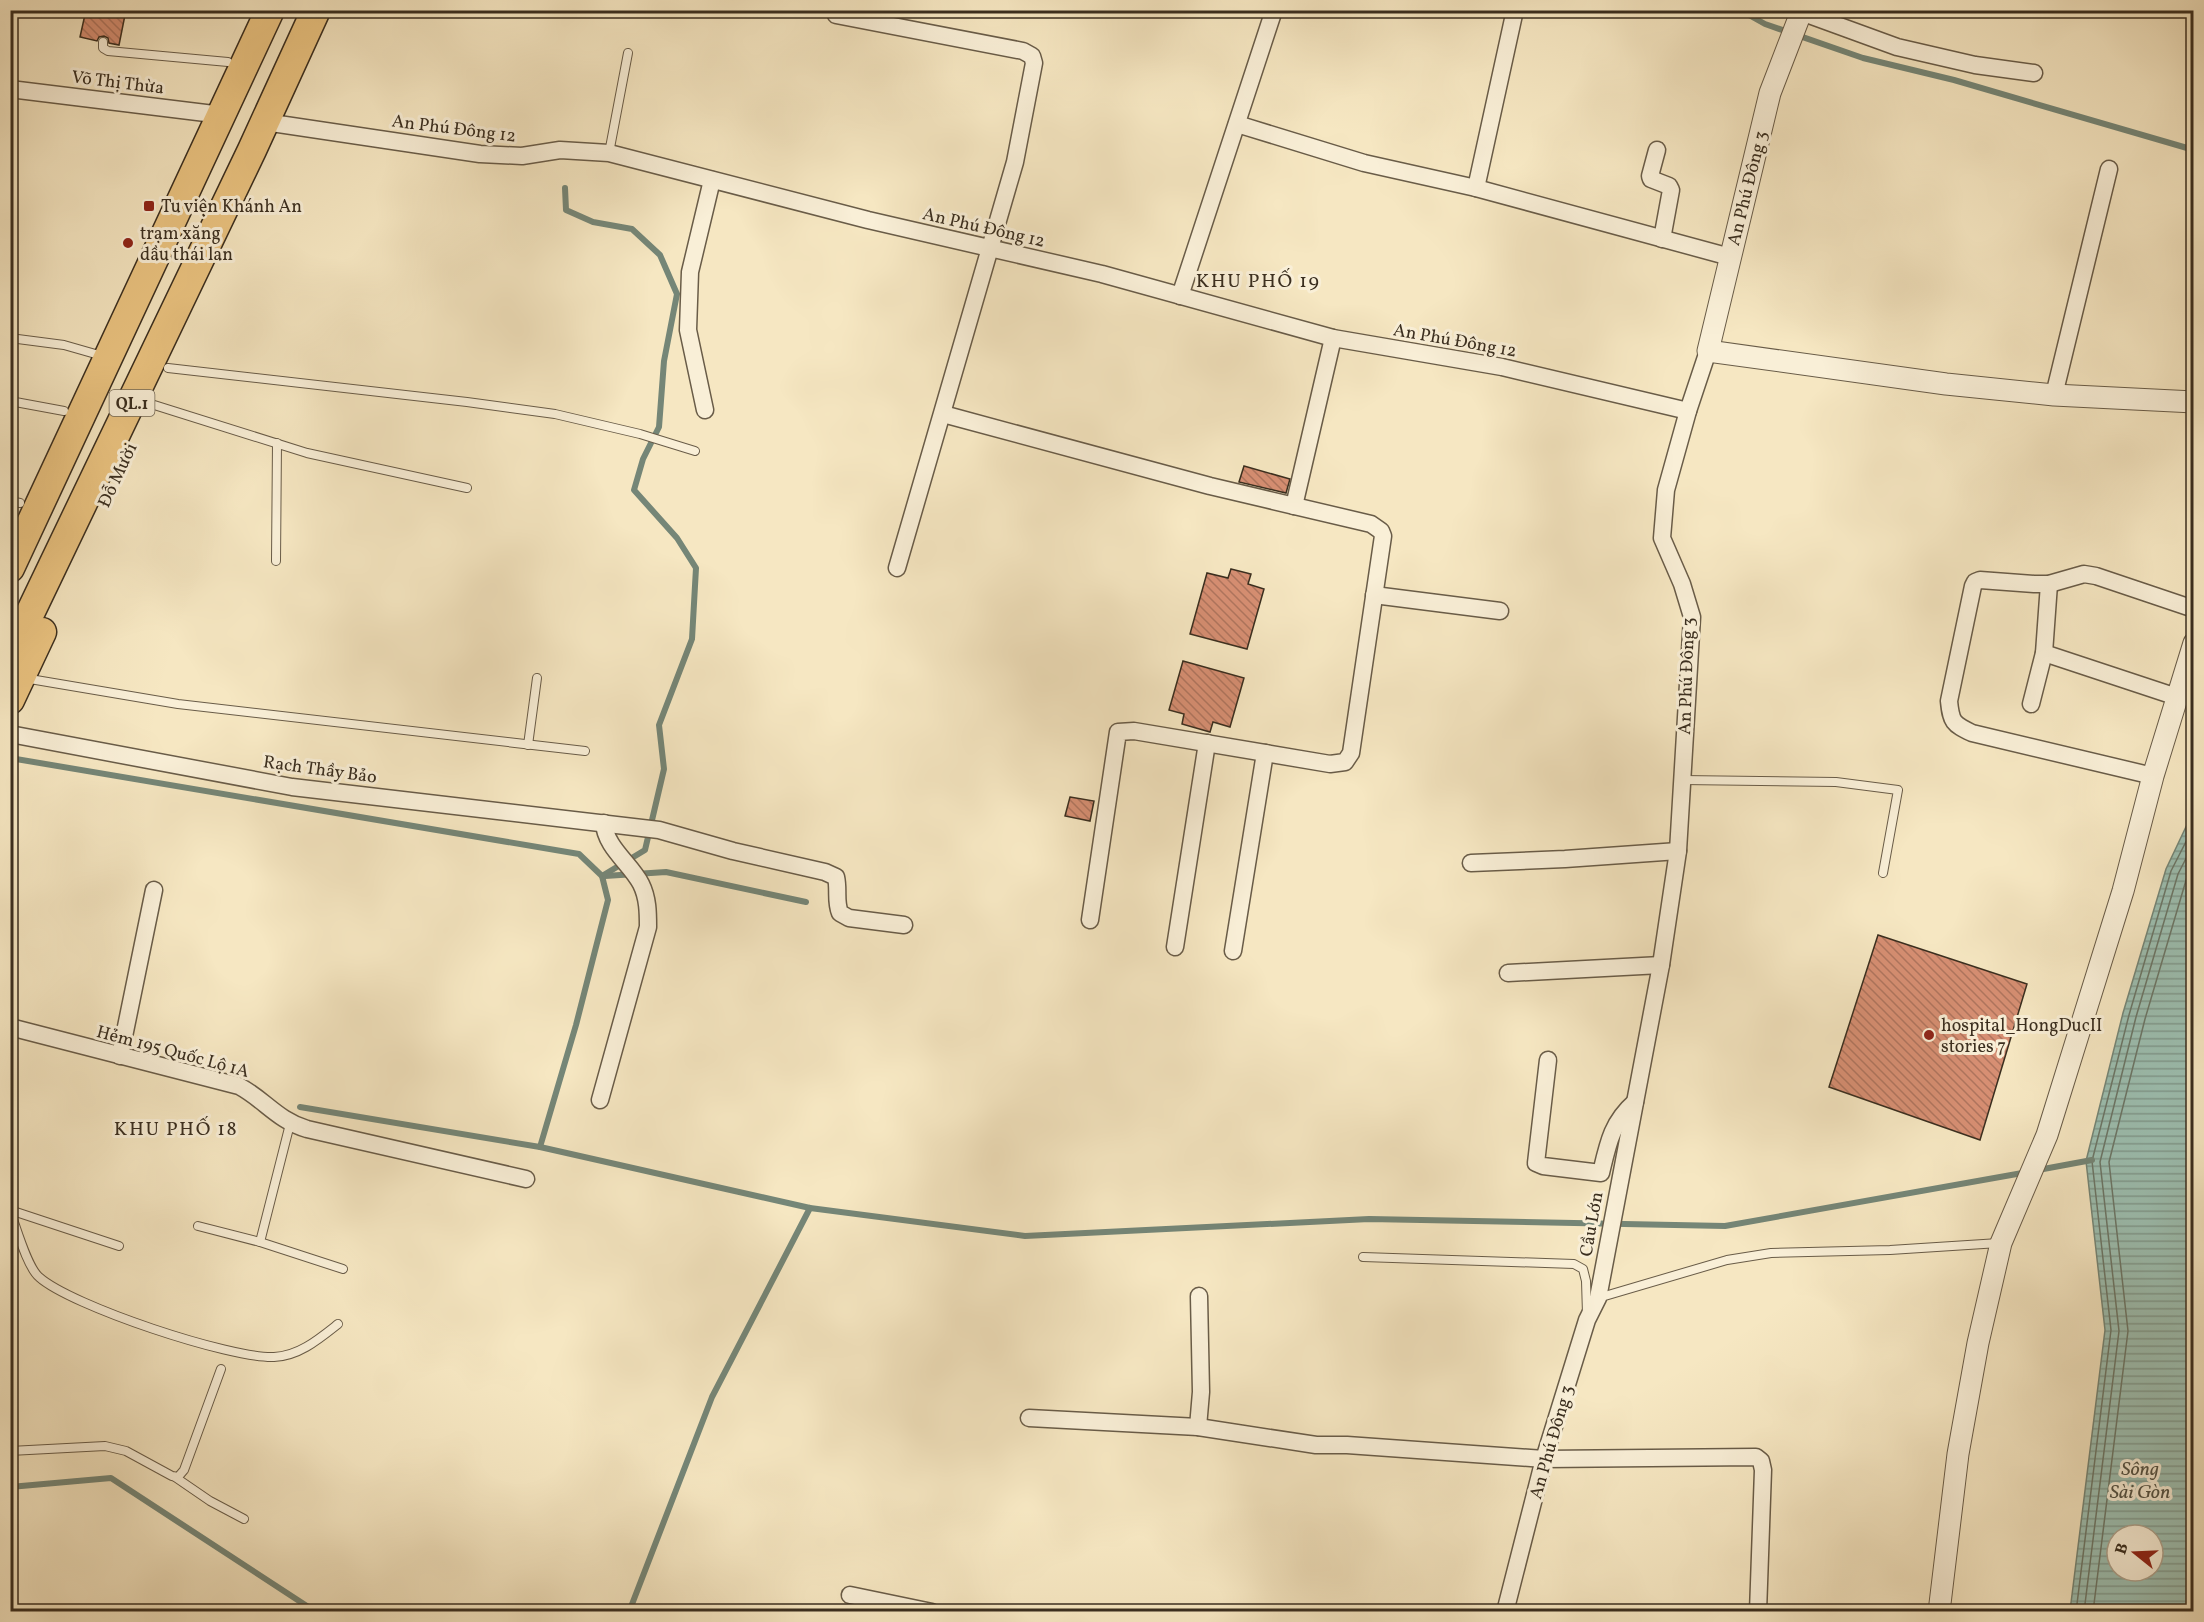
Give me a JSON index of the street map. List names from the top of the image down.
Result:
{
  "streets": {
    "highway": ["QL.1", "Đỗ Mười"],
    "street": [
      "Võ Thị Thừa",
      "An Phú Đông 12",
      "An Phú Đông 3",
      "Rạch Thầy Bảo",
      "Hẻm 195 Quốc Lộ 1A",
      "Cầu Lớn"
    ]
  },
  "crossings": [
    ["Võ Thị Thừa", "QL.1"],
    ["An Phú Đông 12", "An Phú Đông 3"],
    ["An Phú Đông 12", "Đỗ Mười"],
    ["An Phú Đông 3", "Cầu Lớn"]
  ],
  "districts": ["KHU PHỐ 19", "KHU PHỐ 18"],
  "water": ["Sông Sài Gòn"],
  "places": {
    "transit": ["Tu viện Khánh An"],
    "other": ["trạm xăng dầu thái lan", "hospital_HongDucII stories 7"]
  },
  "north": "left"
}
